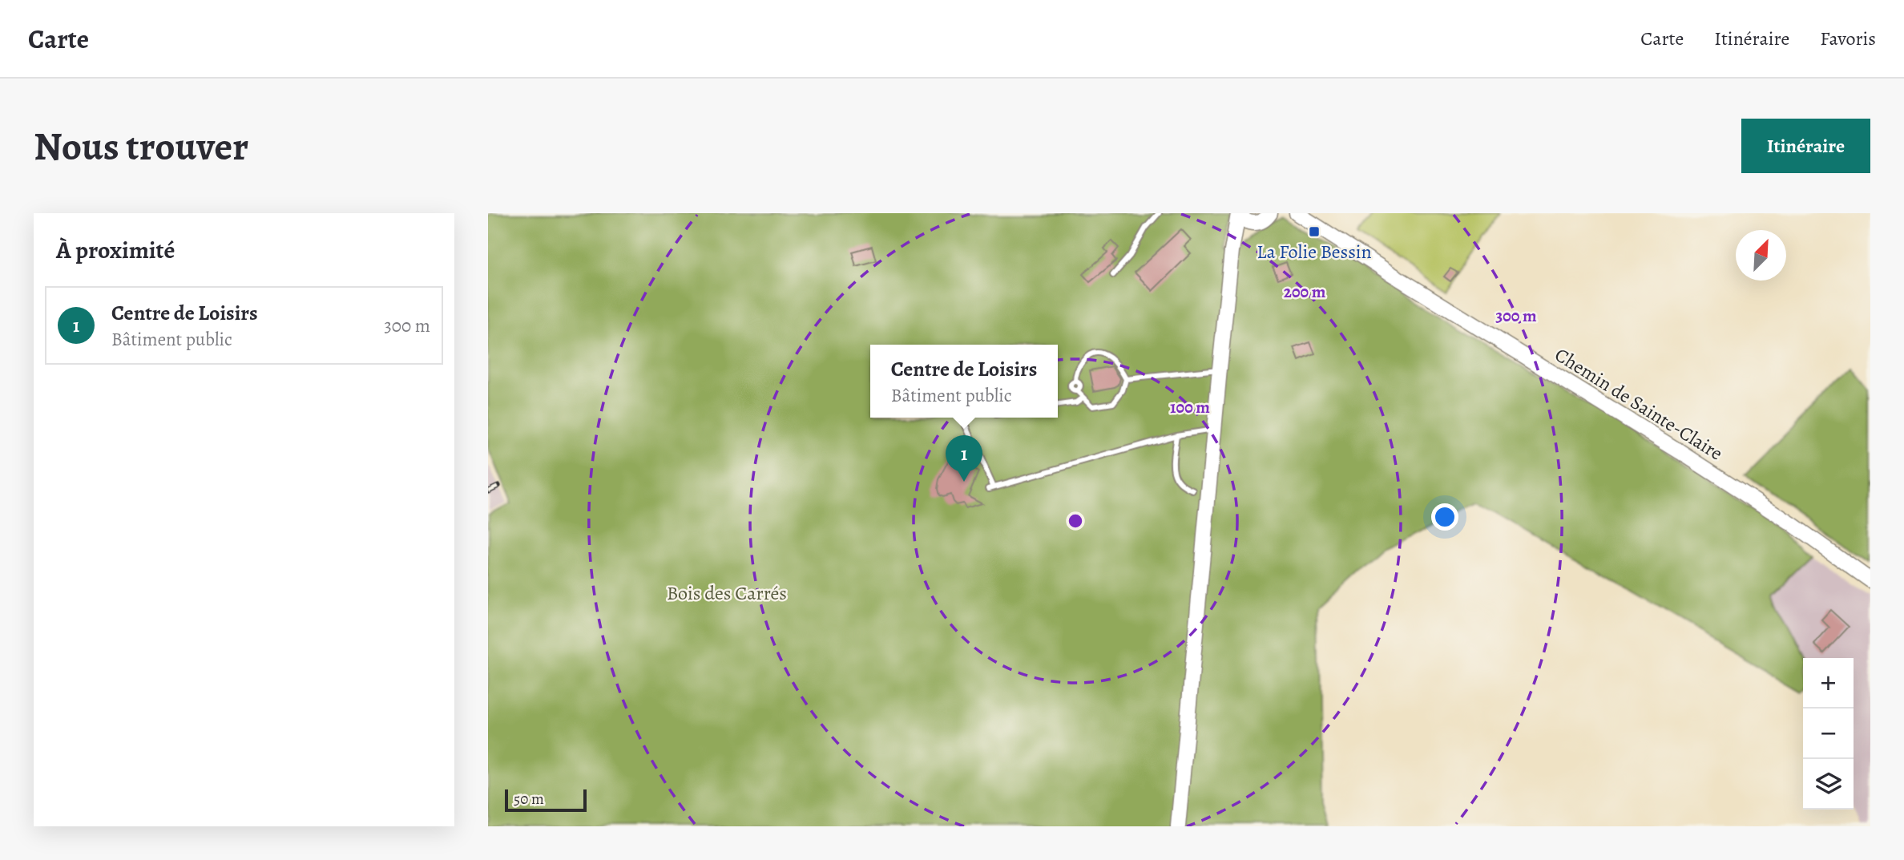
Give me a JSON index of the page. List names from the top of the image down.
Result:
{
  "streets": {
    "main road": ["Chemin de Sainte-Claire"]
  },
  "parks": ["Bois des Carrés"],
  "places": {
    "transit": ["La Folie Bessin"]
  },
  "scale_bar": "50 m",
  "north": "top right",
  "page": {
    "header": "Carte",
    "nav": ["Carte", "Itinéraire", "Favoris"],
    "buttons": "Itinéraire",
    "title": "Nous trouver",
    "heading": "À proximité",
    "list": [
      {
        "mark": "1",
        "name": "Centre de Loisirs",
        "note": "Bâtiment public",
        "value": "300 m"
      }
    ],
    "popup": ["Centre de Loisirs", "Bâtiment public"],
    "pins": "1",
    "map_buttons": ["+", "−"],
    "scale": "50 m"
  },
  "rings": ["200 m", "300 m", "100 m"]
}
